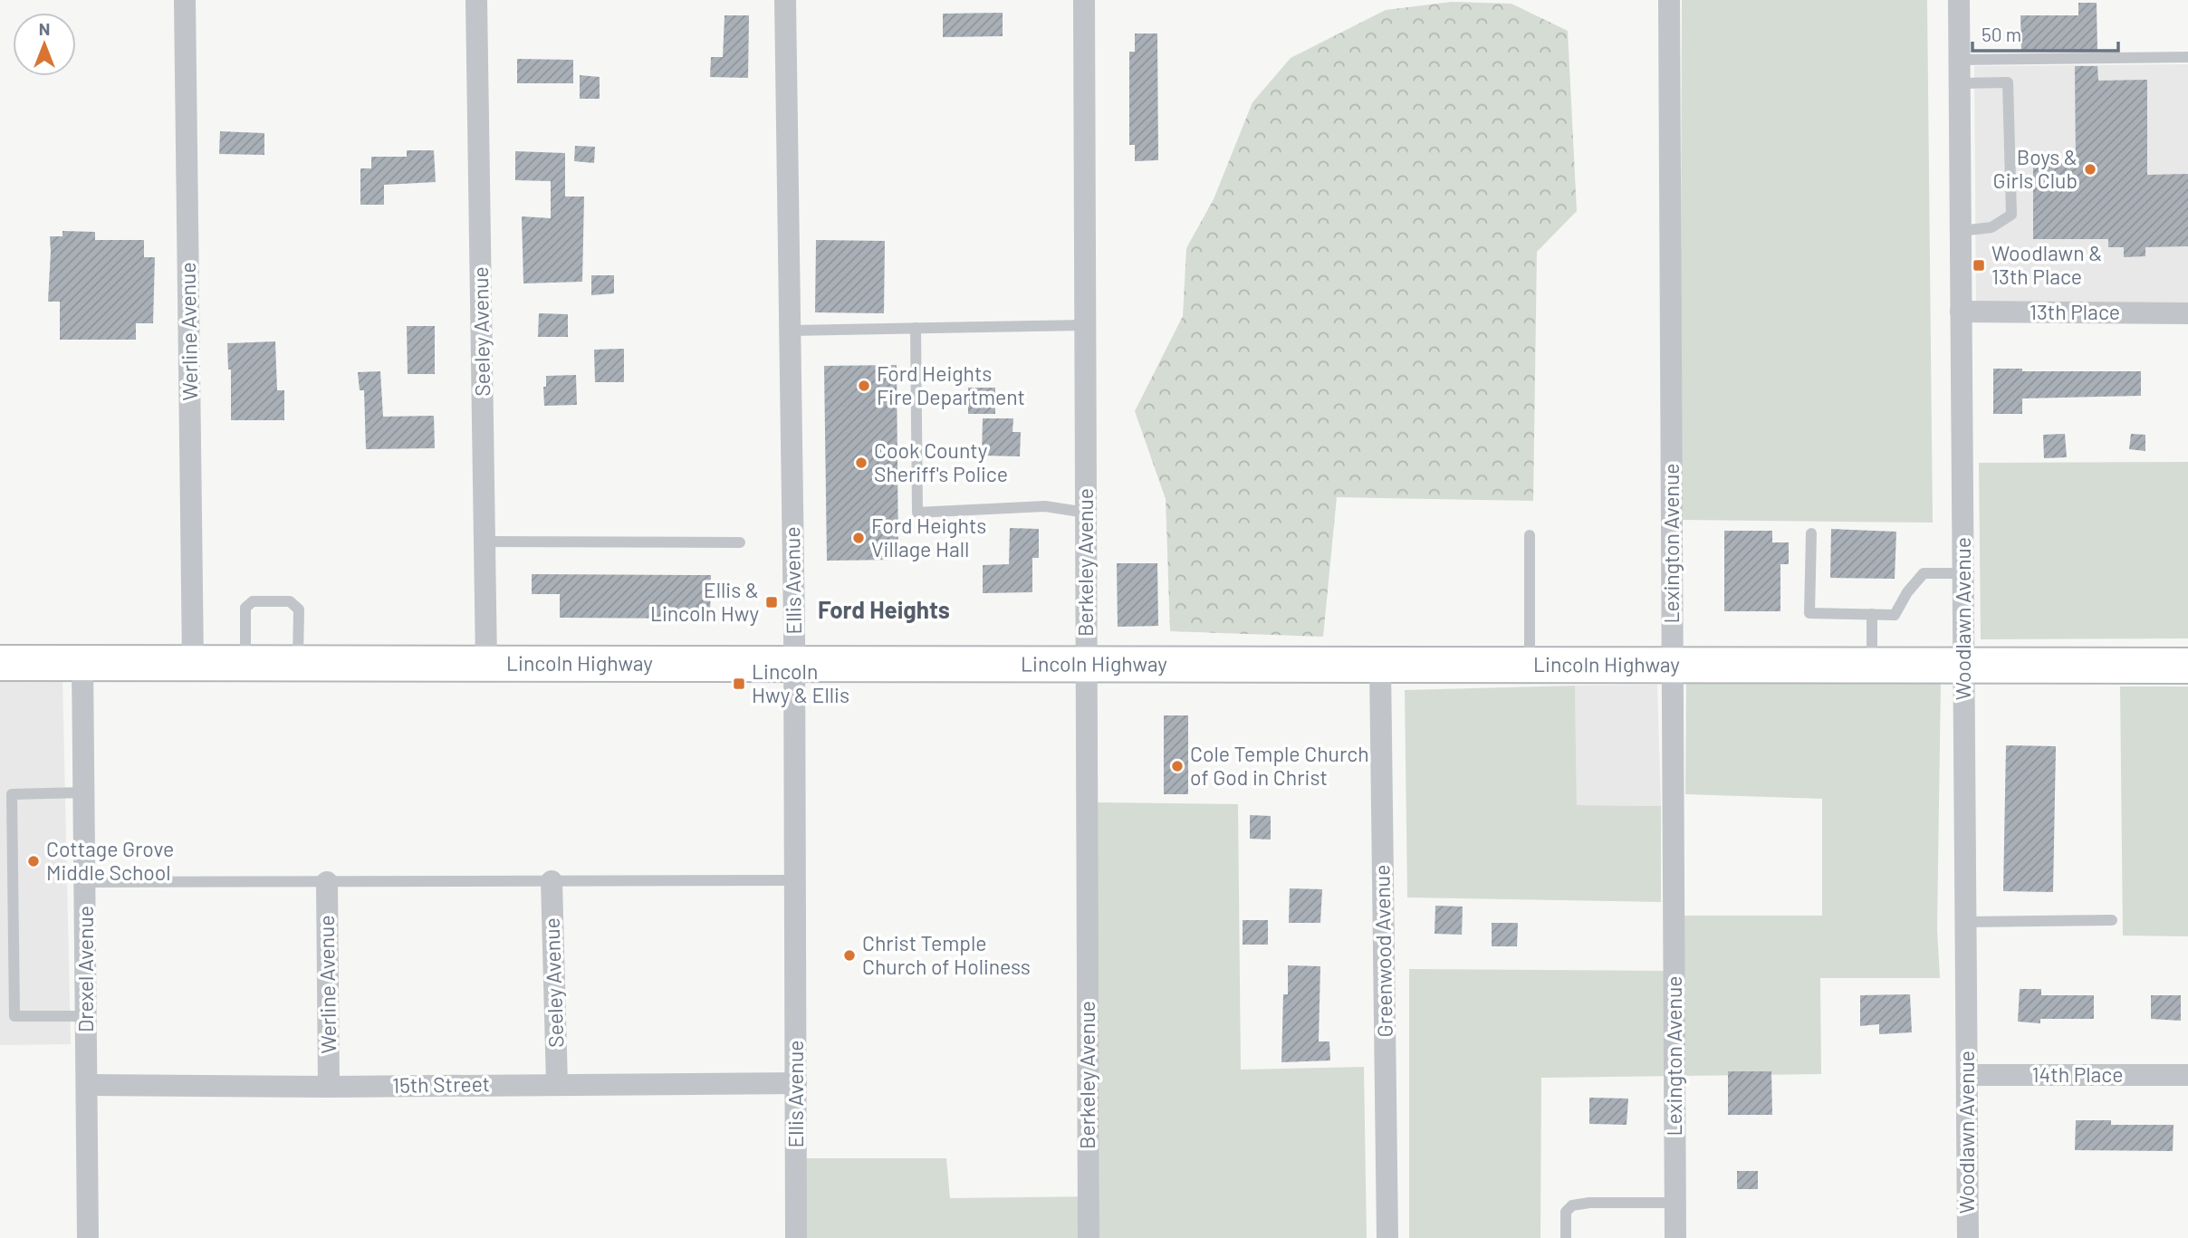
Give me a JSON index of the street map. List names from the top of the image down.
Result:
{
  "streets": {
    "main road": ["Lincoln Highway"],
    "street": [
      "13th Place",
      "Werline Avenue",
      "Seeley Avenue",
      "Lexington Avenue",
      "Berkeley Avenue",
      "Ellis Avenue",
      "Woodlawn Avenue",
      "Greenwood Avenue",
      "Drexel Avenue",
      "14th Place",
      "15th Street"
    ]
  },
  "crossings": [
    ["13th Place", "Woodlawn Avenue"],
    ["Werline Avenue", "Lincoln Highway"],
    ["Werline Avenue", "15th Street"],
    ["Seeley Avenue", "Lincoln Highway"],
    ["Seeley Avenue", "15th Street"],
    ["Lexington Avenue", "Lincoln Highway"],
    ["Berkeley Avenue", "Lincoln Highway"],
    ["Ellis Avenue", "Lincoln Highway"],
    ["Ellis Avenue", "15th Street"],
    ["Woodlawn Avenue", "Lincoln Highway"],
    ["Woodlawn Avenue", "14th Place"],
    ["Lincoln Highway", "Greenwood Avenue"],
    ["Lincoln Highway", "Drexel Avenue"],
    ["Drexel Avenue", "15th Street"]
  ],
  "districts": ["Ford Heights"],
  "places": {
    "other": [
      "Boys & Girls Club",
      "Ford Heights Fire Department",
      "Cook County Sheriff's Police",
      "Ford Heights Village Hall",
      "Cole Temple Church of God in Christ",
      "Cottage Grove Middle School",
      "Christ Temple Church of Holiness"
    ],
    "transit": ["Woodlawn & 13th Place", "Ellis & Lincoln Hwy", "Lincoln Hwy & Ellis"]
  },
  "scale_bar": "50 m",
  "north": "top"
}
